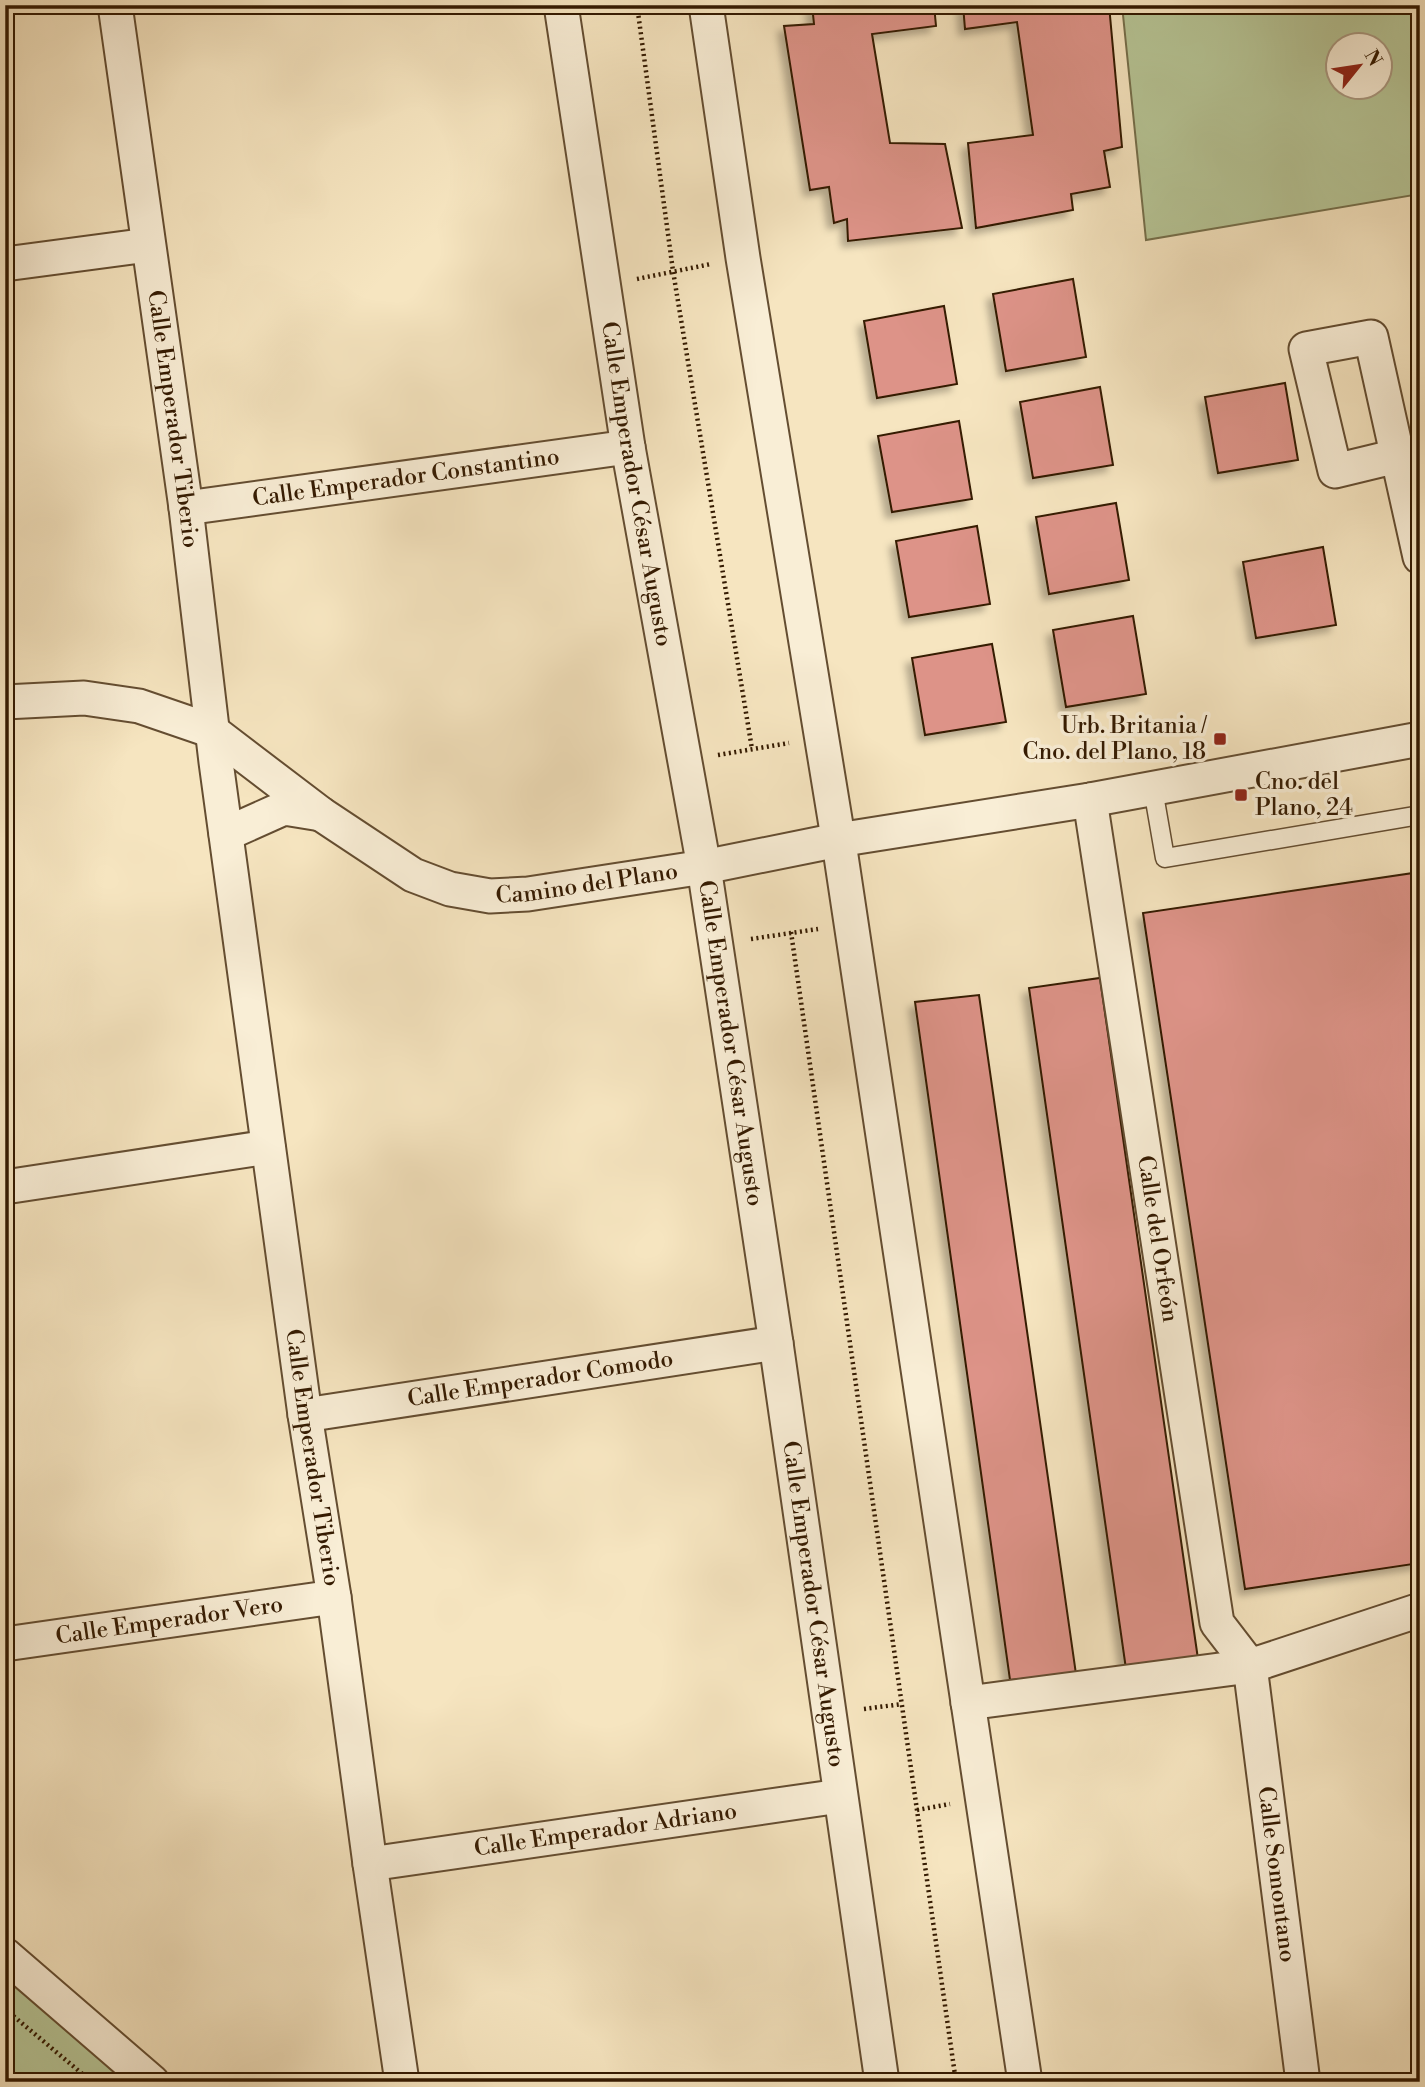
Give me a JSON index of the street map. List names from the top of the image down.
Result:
{
  "streets": {
    "street": [
      "Calle Emperador Tiberio",
      "Calle Emperador Constantino",
      "Calle Emperador César Augusto",
      "Camino del Plano",
      "Calle del Orfeón",
      "Calle Emperador Comodo",
      "Calle Emperador Vero",
      "Calle Emperador Adriano",
      "Calle Somontano"
    ]
  },
  "crossings": [
    ["Calle Emperador Tiberio", "Calle Emperador Constantino"],
    ["Calle Emperador Tiberio", "Camino del Plano"],
    ["Calle Emperador Tiberio", "Calle Emperador Comodo"],
    ["Calle Emperador Tiberio", "Calle Emperador Vero"],
    ["Calle Emperador Tiberio", "Calle Emperador Adriano"],
    ["Calle Emperador Constantino", "Calle Emperador César Augusto"],
    ["Calle Emperador César Augusto", "Camino del Plano"],
    ["Calle Emperador César Augusto", "Calle Emperador Comodo"],
    ["Calle Emperador César Augusto", "Calle Emperador Adriano"],
    ["Camino del Plano", "Calle del Orfeón"],
    ["Calle del Orfeón", "Calle Somontano"]
  ],
  "places": {
    "transit": ["Urb. Britania / Cno. del Plano, 18", "Cno. del Plano, 24"]
  },
  "north": "top right"
}
